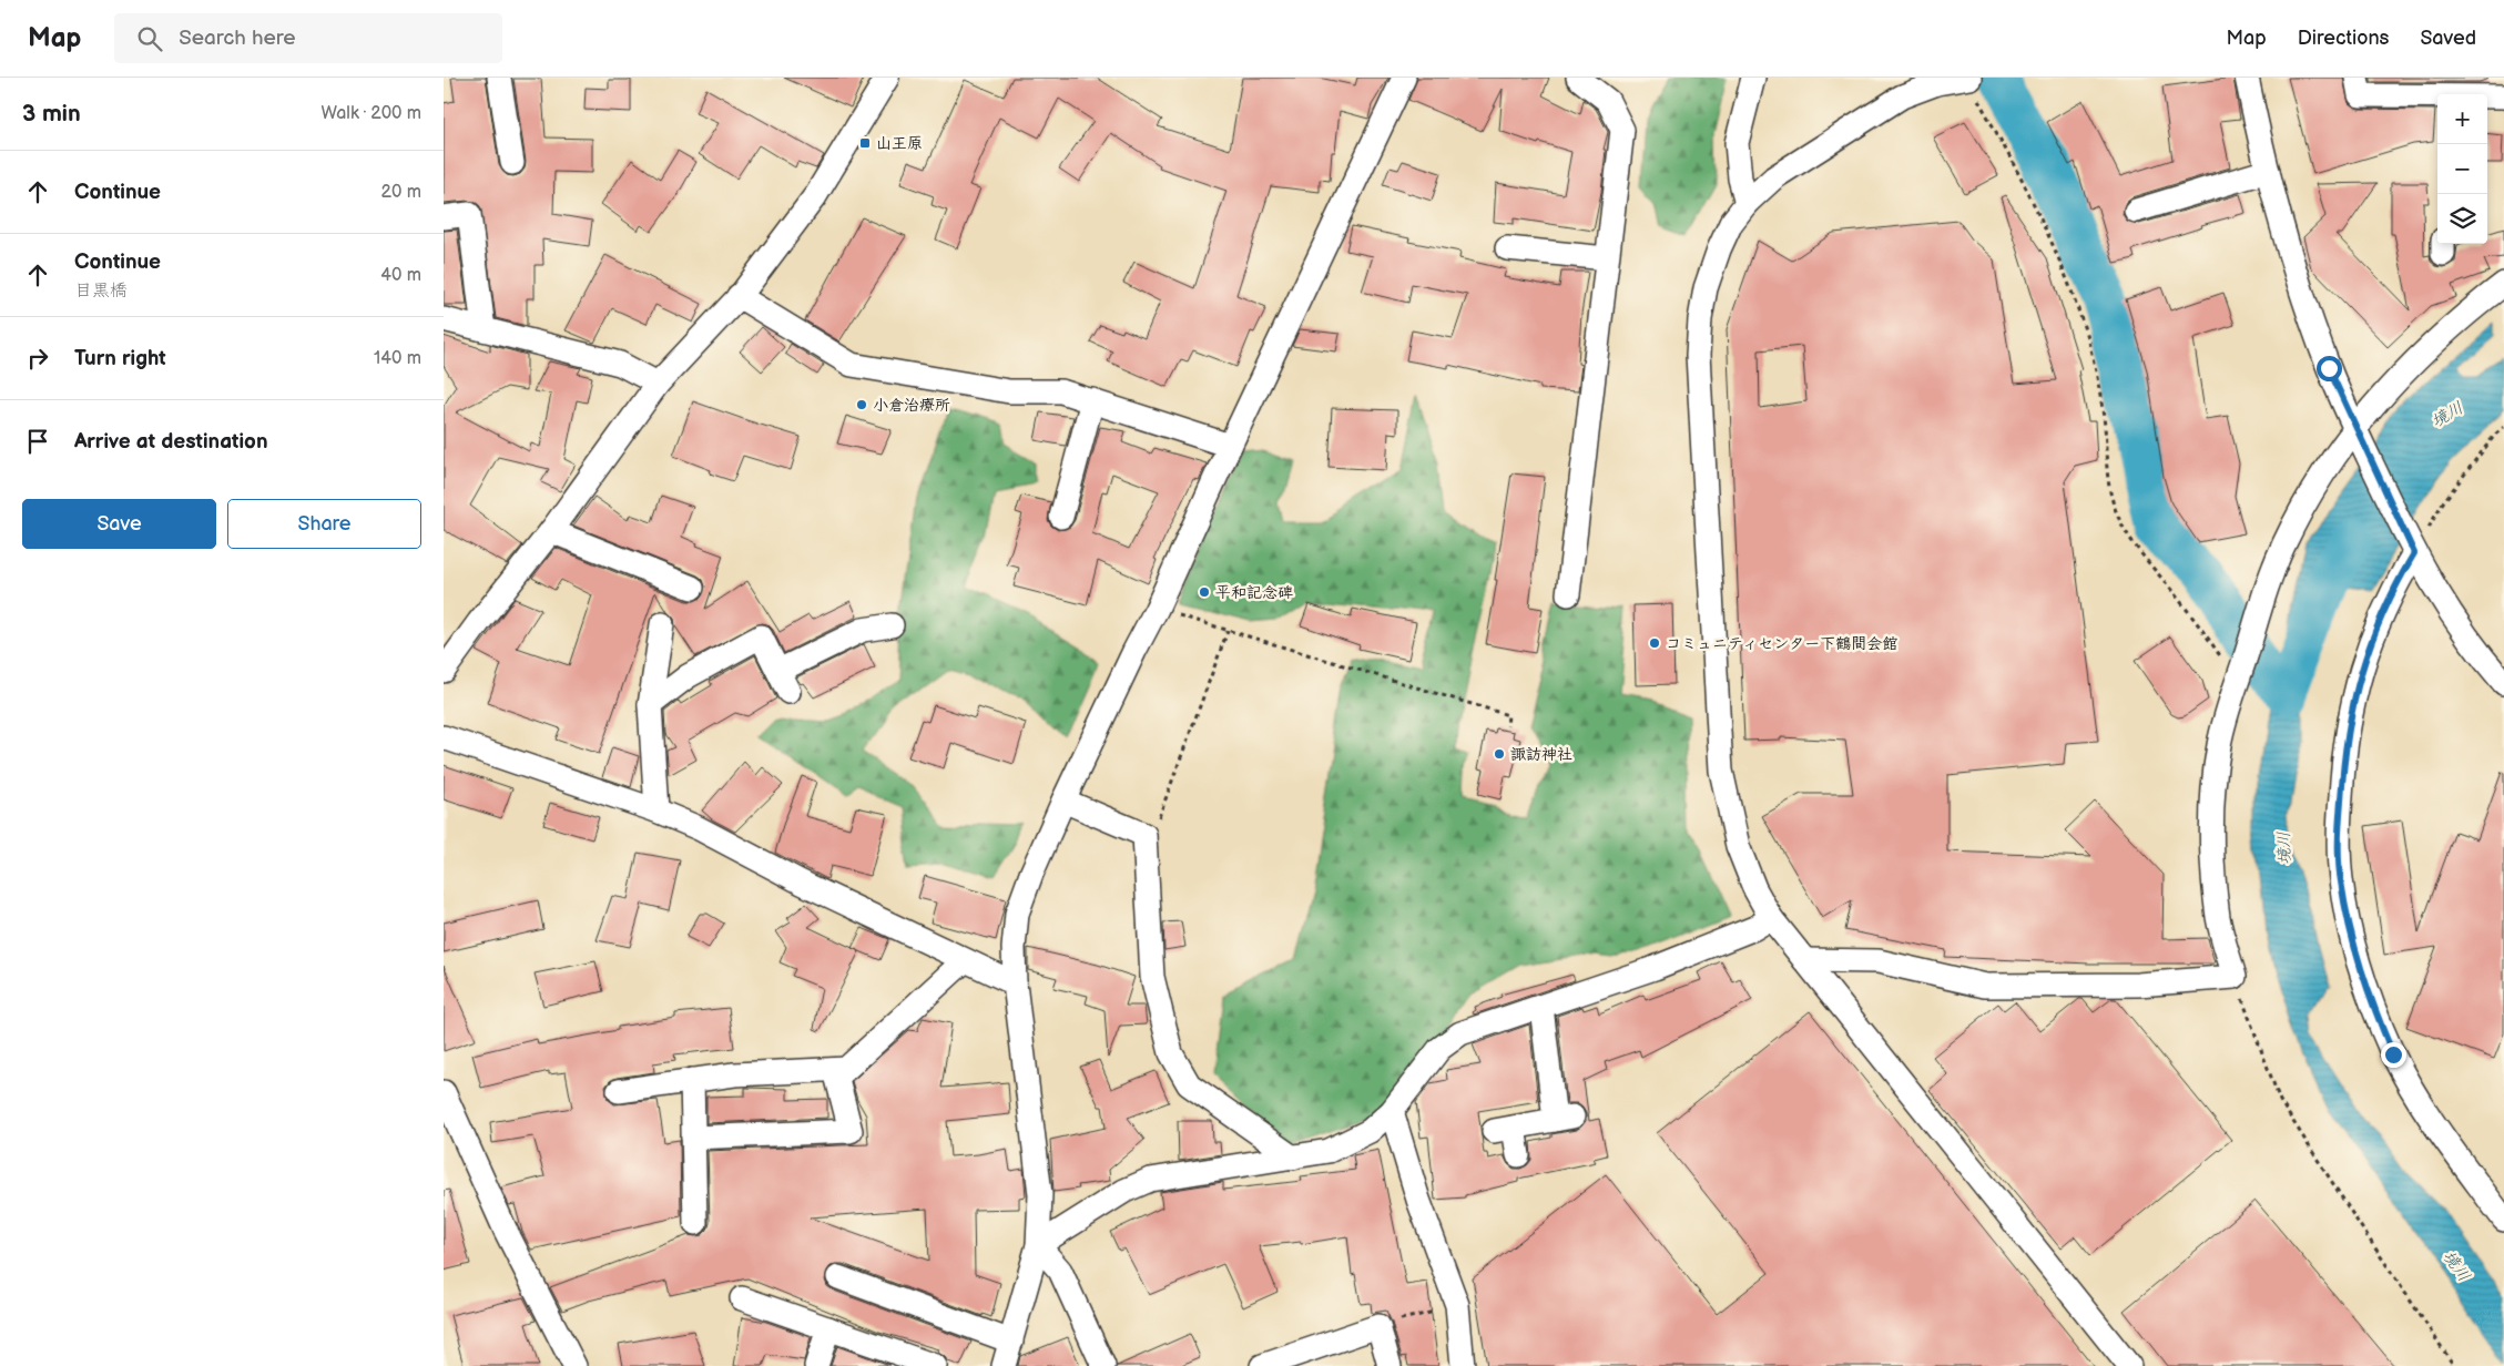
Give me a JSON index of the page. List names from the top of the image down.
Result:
{
  "water": ["境川"],
  "places": {
    "transit": ["山王原"],
    "other": [
      "小倉治療所",
      "平和記念碑",
      "コミュニティセンター下鶴間会館",
      "諏訪神社"
    ]
  },
  "page": {
    "header": "Map",
    "search": "Search here",
    "nav": ["Map", "Directions", "Saved"],
    "heading": ["3 min", "Walk · 200 m"],
    "map_buttons": ["+", "−"],
    "list": [
      ["Continue", "20 m"],
      ["Continue", "目黒橋", "40 m"],
      ["Turn right", "140 m"],
      "Arrive at destination"
    ],
    "buttons": ["Save", "Share"]
  }
}
